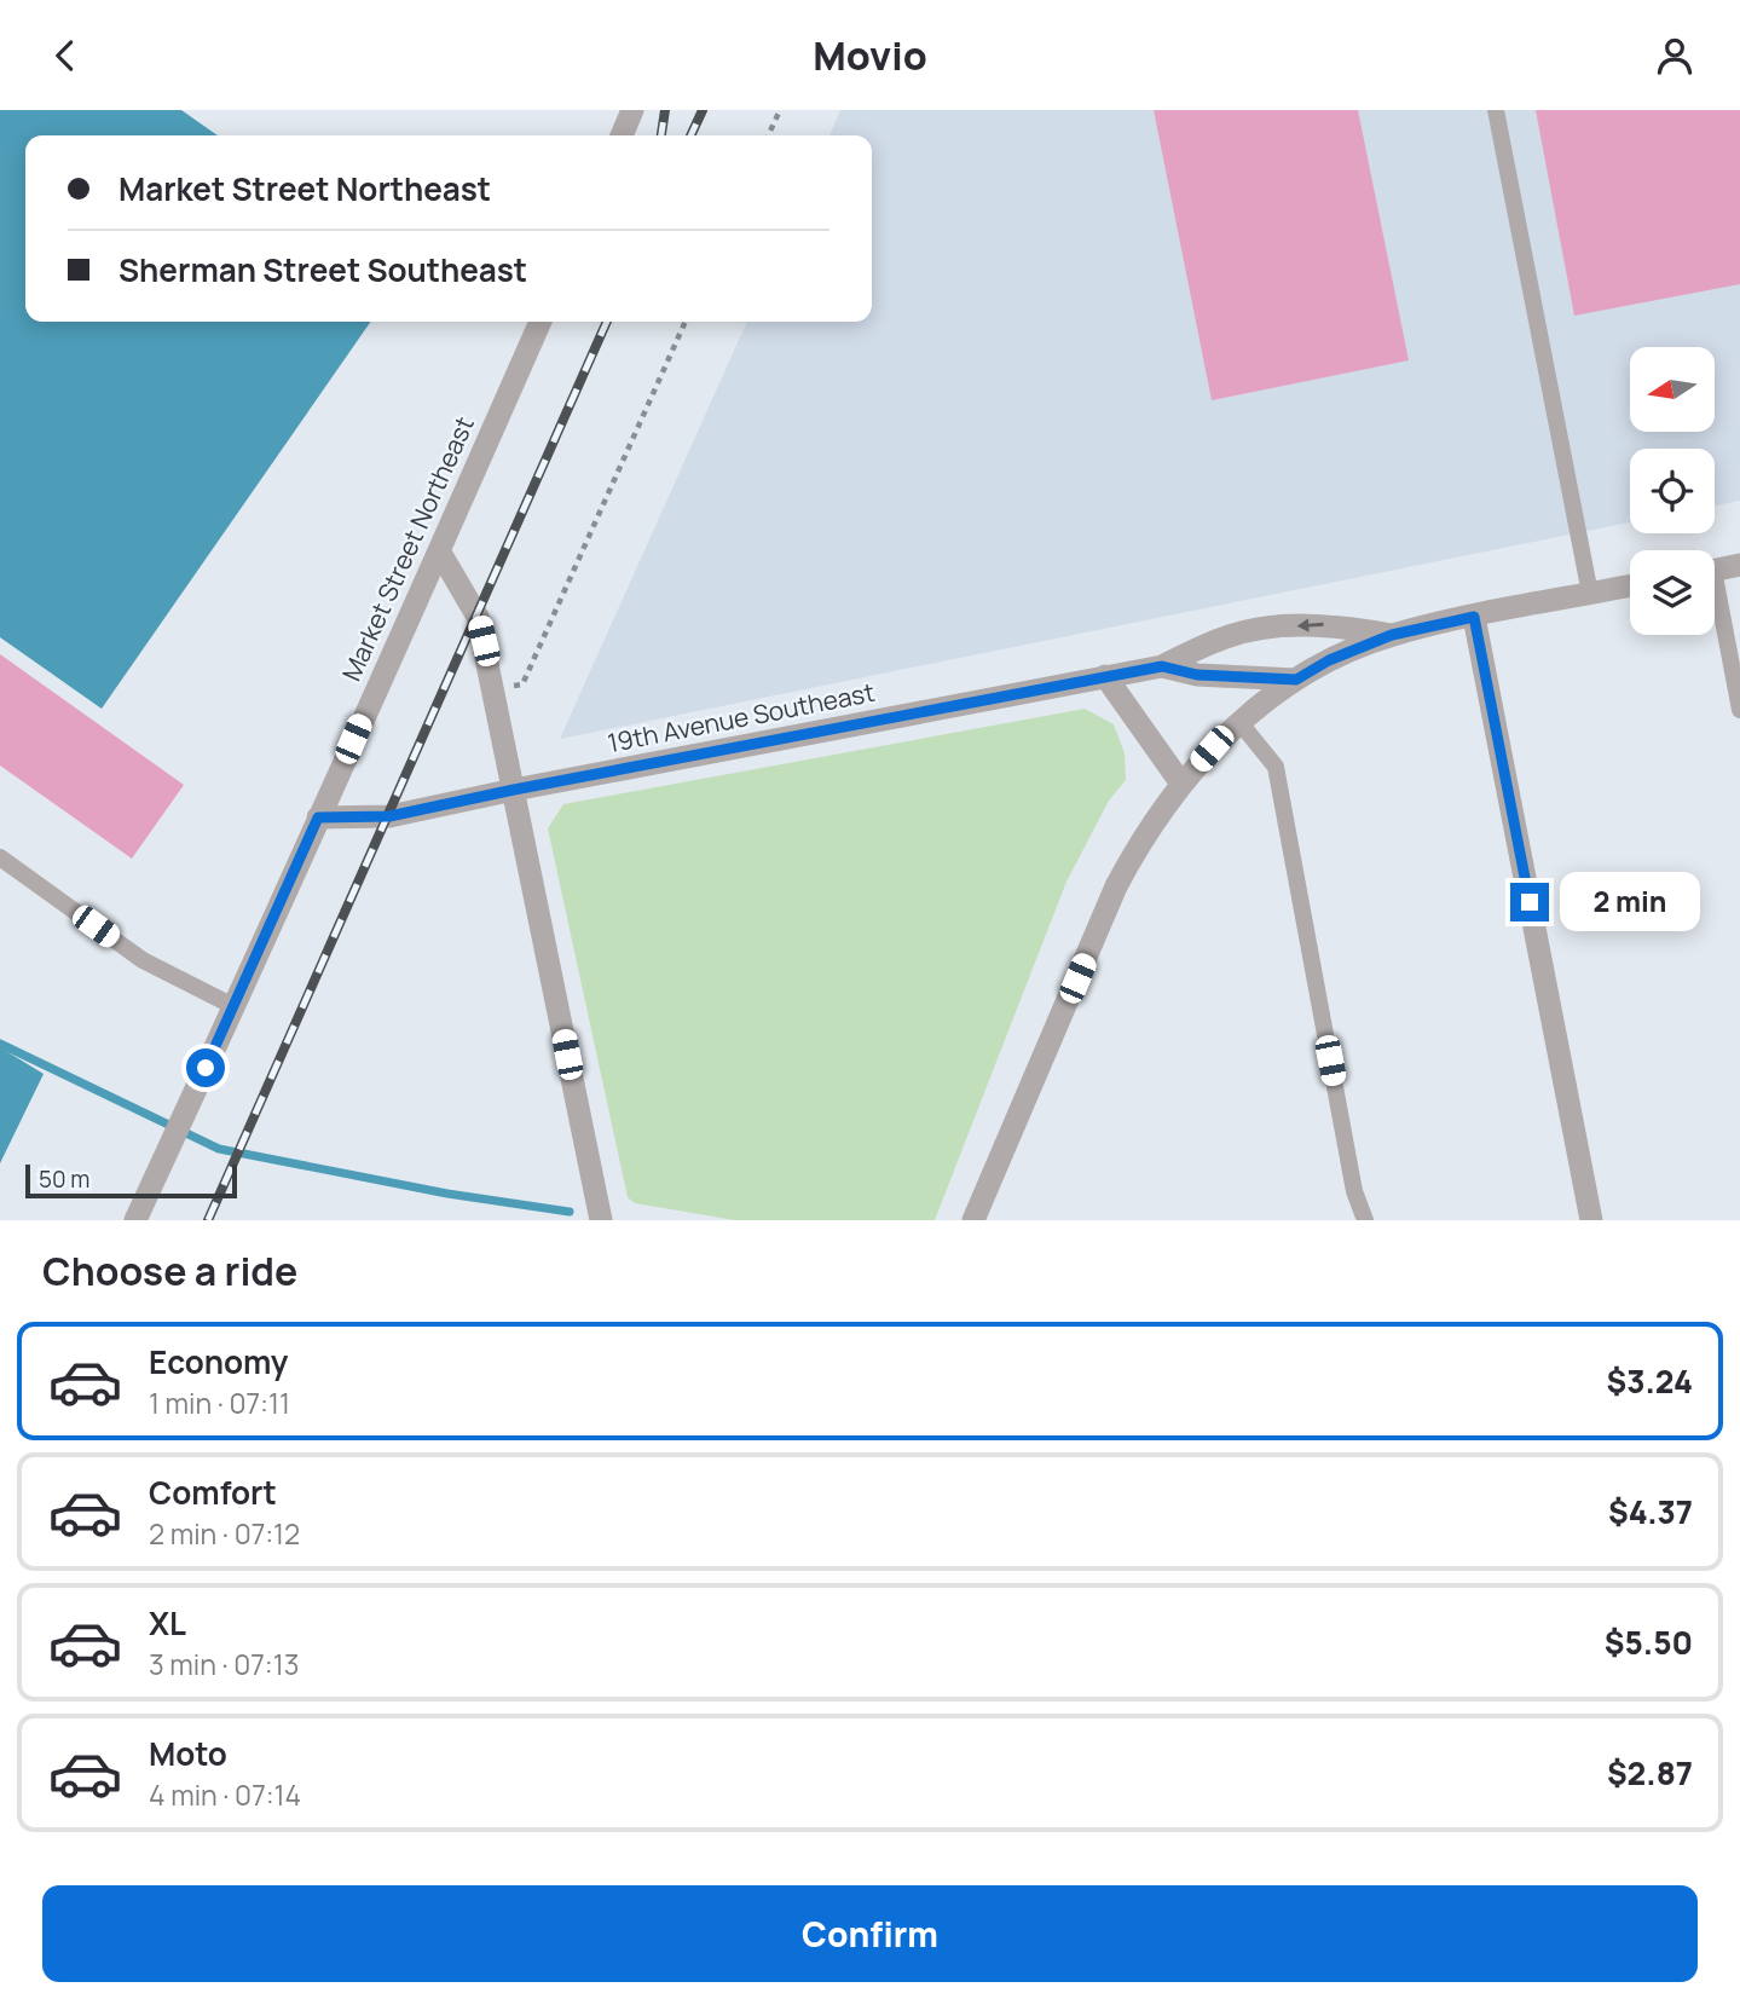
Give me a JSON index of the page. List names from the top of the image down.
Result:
{
  "streets": {
    "street": ["Market Street Northeast", "19th Avenue Southeast"]
  },
  "crossings": [
    ["Market Street Northeast", "19th Avenue Southeast"]
  ],
  "scale_bar": "50 m",
  "north": "left",
  "page": {
    "header": "Movio",
    "banner": ["Market Street Northeast", "Sherman Street Southeast"],
    "bubble": "2 min",
    "scale": "50 m",
    "heading": "Choose a ride",
    "list": [
      {
        "name": "Economy",
        "note": "1 min · 07:11",
        "value": "$3.24"
      },
      {
        "name": "Comfort",
        "note": "2 min · 07:12",
        "value": "$4.37"
      },
      {
        "name": "XL",
        "note": "3 min · 07:13",
        "value": "$5.50"
      },
      {
        "name": "Moto",
        "note": "4 min · 07:14",
        "value": "$2.87"
      }
    ],
    "buttons": "Confirm"
  }
}
